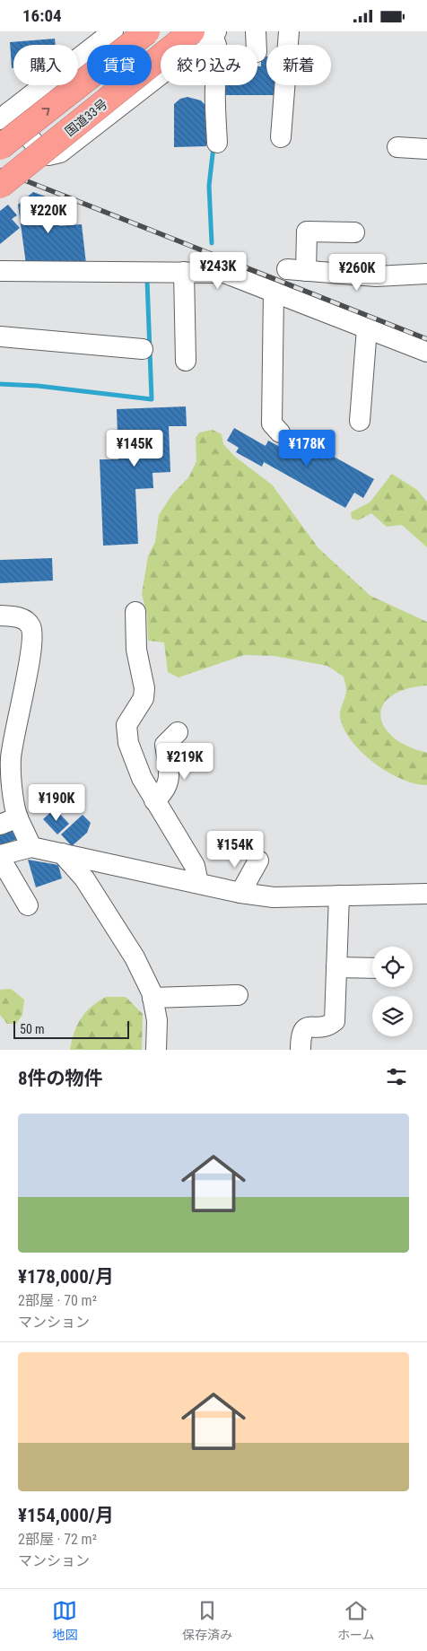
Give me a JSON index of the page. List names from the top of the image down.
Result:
{
  "streets": {
    "highway": ["国道33号"]
  },
  "scale_bar": "50 m",
  "page": {
    "status": "16:04",
    "chip": [
      "購入",
      "賃貸",
      "絞り込み",
      "新着"
    ],
    "price": [
      "¥220K",
      "¥243K",
      "¥260K",
      "¥145K",
      "¥178K",
      "¥219K",
      "¥190K",
      "¥154K"
    ],
    "scale": "50 m",
    "heading": "8件の物件",
    "list": [
      {
        "name": "¥178,000/月",
        "note": "2部屋 · 70 m² · マンション"
      },
      {
        "name": "¥154,000/月",
        "note": "2部屋 · 72 m² · マンション"
      }
    ],
    "tabs": ["地図", "保存済み", "ホーム"]
  }
}
